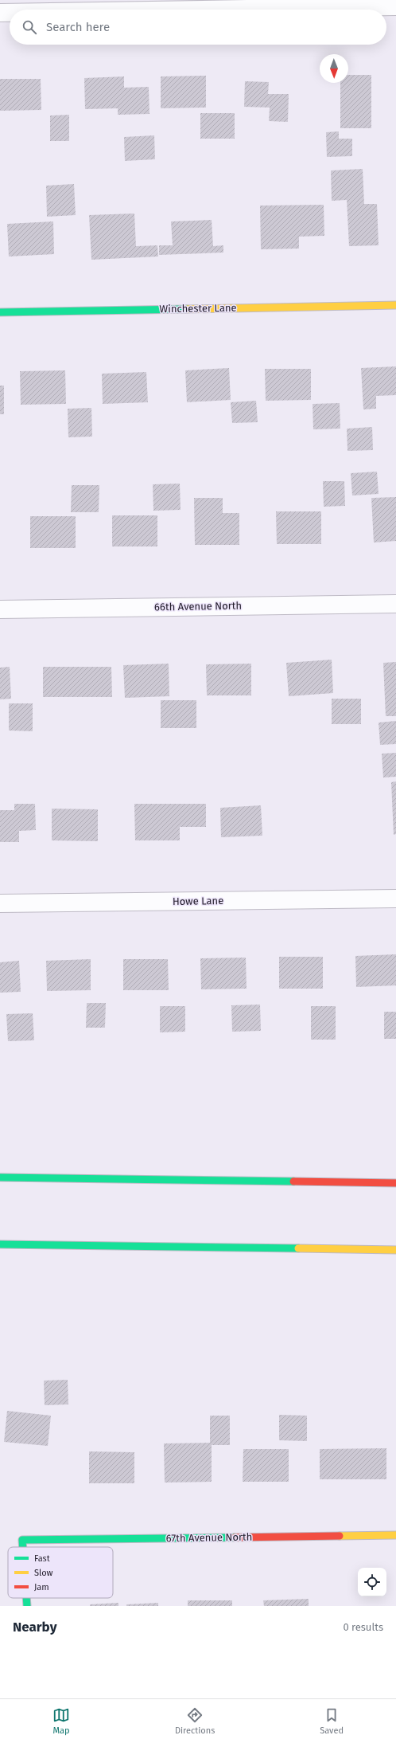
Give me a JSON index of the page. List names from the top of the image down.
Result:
{
  "streets": {
    "main road": ["Winchester Lane", "67th Avenue North"],
    "street": ["66th Avenue North", "Howe Lane"]
  },
  "legend": ["Fast", "Slow", "Jam"],
  "north": "bottom",
  "page": {
    "search": "Search here",
    "heading": ["Nearby", "0 results"],
    "nav": ["Map", "Directions", "Saved"]
  }
}
